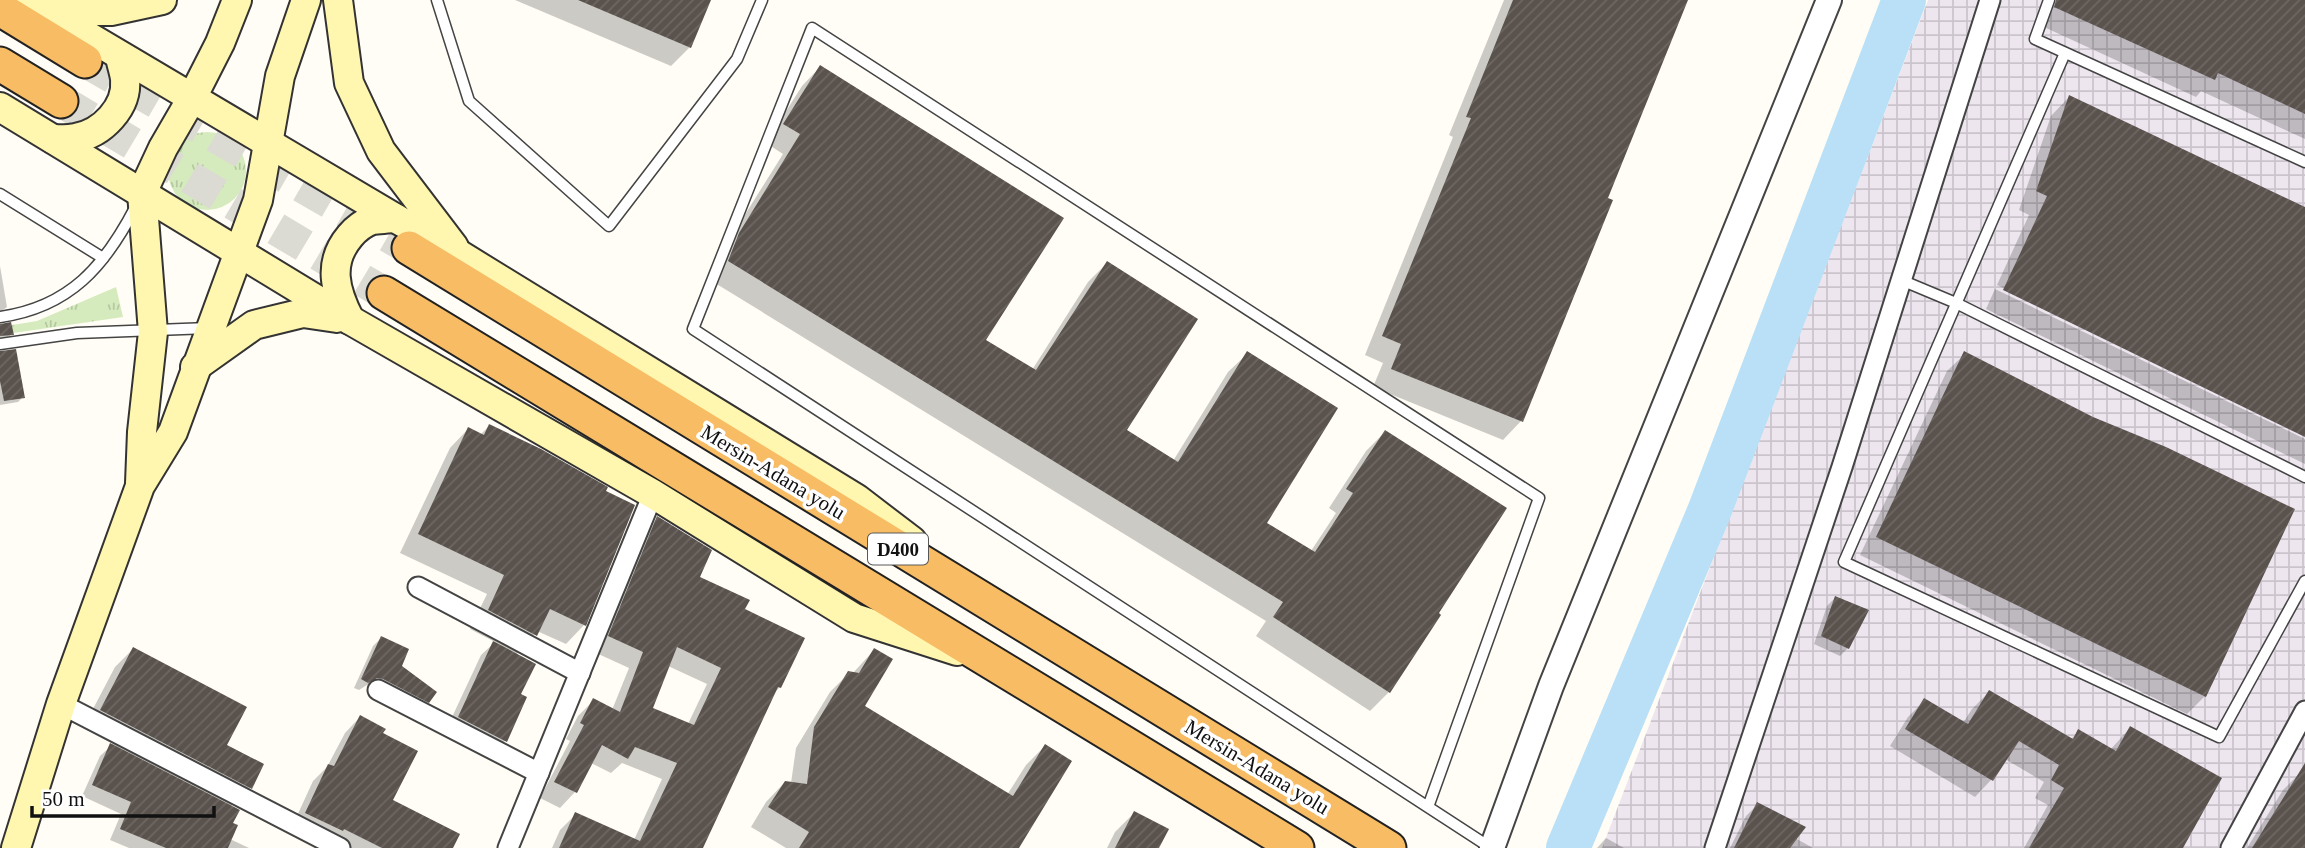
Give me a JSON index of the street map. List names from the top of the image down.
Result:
{
  "streets": {
    "highway": ["Mersin-Adana yolu", "D400"]
  },
  "scale_bar": "50 m"
}
